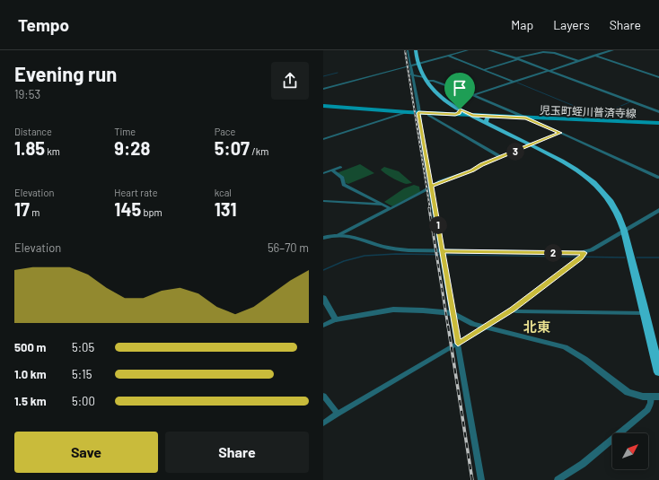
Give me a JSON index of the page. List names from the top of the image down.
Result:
{
  "streets": {
    "main road": ["児玉町蛭川普済寺線"]
  },
  "districts": ["北東"],
  "north": "top right",
  "page": {
    "header": "Tempo",
    "nav": ["Map", "Layers", "Share"],
    "heading": ["Evening run", "19:53"],
    "stats": [
      ["Distance", "1.85 km"],
      ["Time", "9:28"],
      ["Pace", "5:07 /km"],
      ["Elevation", "17 m"],
      ["Heart rate", "145 bpm"],
      ["kcal", "131"]
    ],
    "pins": ["3", "1", "2"],
    "chart": ["Elevation", "56–70 m"],
    "list": [
      {
        "name": "500 m",
        "note": "5:05"
      },
      {
        "name": "1.0 km",
        "note": "5:15"
      },
      {
        "name": "1.5 km",
        "note": "5:00"
      }
    ],
    "buttons": ["Save", "Share"]
  }
}
